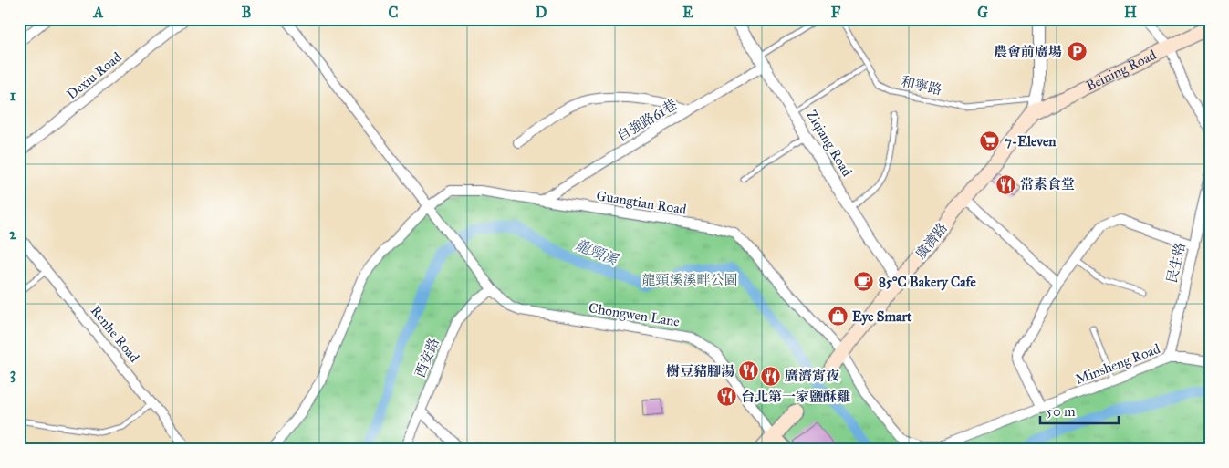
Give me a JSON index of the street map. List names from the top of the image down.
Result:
{
  "streets": {
    "main road": ["Beining Road", "廣濟路"],
    "street": [
      "Dexiu Road",
      "自強路61巷",
      "Ziqiang Road",
      "Guangtian Road",
      "民生路",
      "Chongwen Lane",
      "Renhe Road",
      "西安路",
      "Minsheng Road"
    ],
    "lane": ["和寧路"]
  },
  "crossings": [
    ["Beining Road", "和寧路"],
    ["Beining Road", "廣濟路"],
    ["和寧路", "廣濟路"],
    ["自強路61巷", "Ziqiang Road"],
    ["自強路61巷", "Guangtian Road"],
    ["Ziqiang Road", "廣濟路"],
    ["Guangtian Road", "廣濟路"],
    ["Guangtian Road", "Chongwen Lane"],
    ["Guangtian Road", "Minsheng Road"],
    ["民生路", "Minsheng Road"],
    ["Chongwen Lane", "西安路"]
  ],
  "water": ["龍頸溪"],
  "parks": ["龍頸溪溪畔公園"],
  "places": {
    "parking": ["農會前廣場"],
    "supermarket": ["7-Eleven"],
    "restaurant": [
      "常素食堂",
      "樹豆豬腳湯",
      "廣濟宵夜",
      "台北第一家鹽酥雞"
    ],
    "cafe": ["85°C Bakery Cafe"],
    "shop": ["Eye Smart"]
  },
  "scale_bar": "50 m",
  "grid": {
    "columns": [
      "A",
      "B",
      "C",
      "D",
      "E",
      "F",
      "G",
      "H"
    ],
    "rows": ["1", "2", "3"]
  }
}
